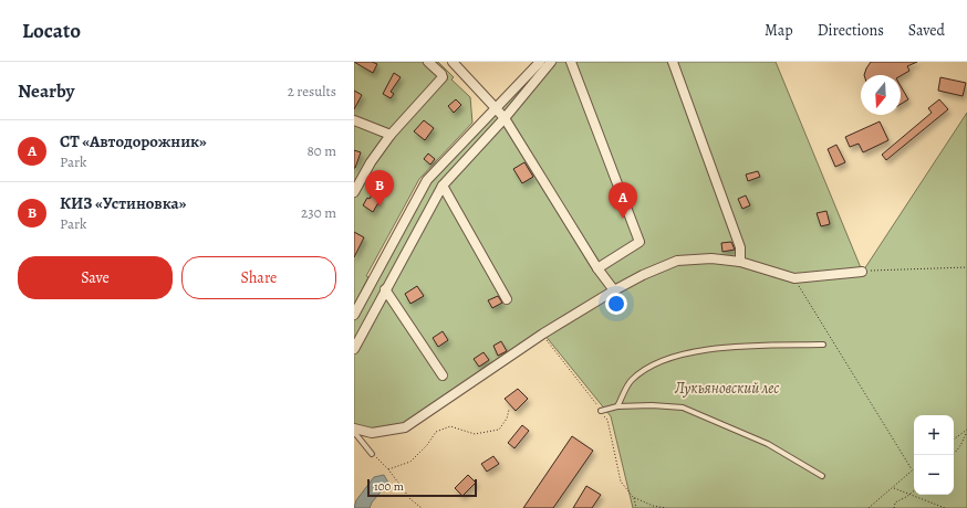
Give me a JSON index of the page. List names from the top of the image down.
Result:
{
  "parks": ["Лукьяновский лес"],
  "scale_bar": "100 m",
  "north": "bottom",
  "page": {
    "header": "Locato",
    "nav": ["Map", "Directions", "Saved"],
    "heading": ["Nearby", "2 results"],
    "list": [
      {
        "mark": "A",
        "name": "СТ «Автодорожник»",
        "note": "Park",
        "value": "80 m"
      },
      {
        "mark": "B",
        "name": "КИЗ «Устиновка»",
        "note": "Park",
        "value": "230 m"
      }
    ],
    "pins": ["B", "A"],
    "buttons": ["Save", "Share"],
    "map_buttons": ["+", "−"],
    "scale": "100 m"
  }
}
